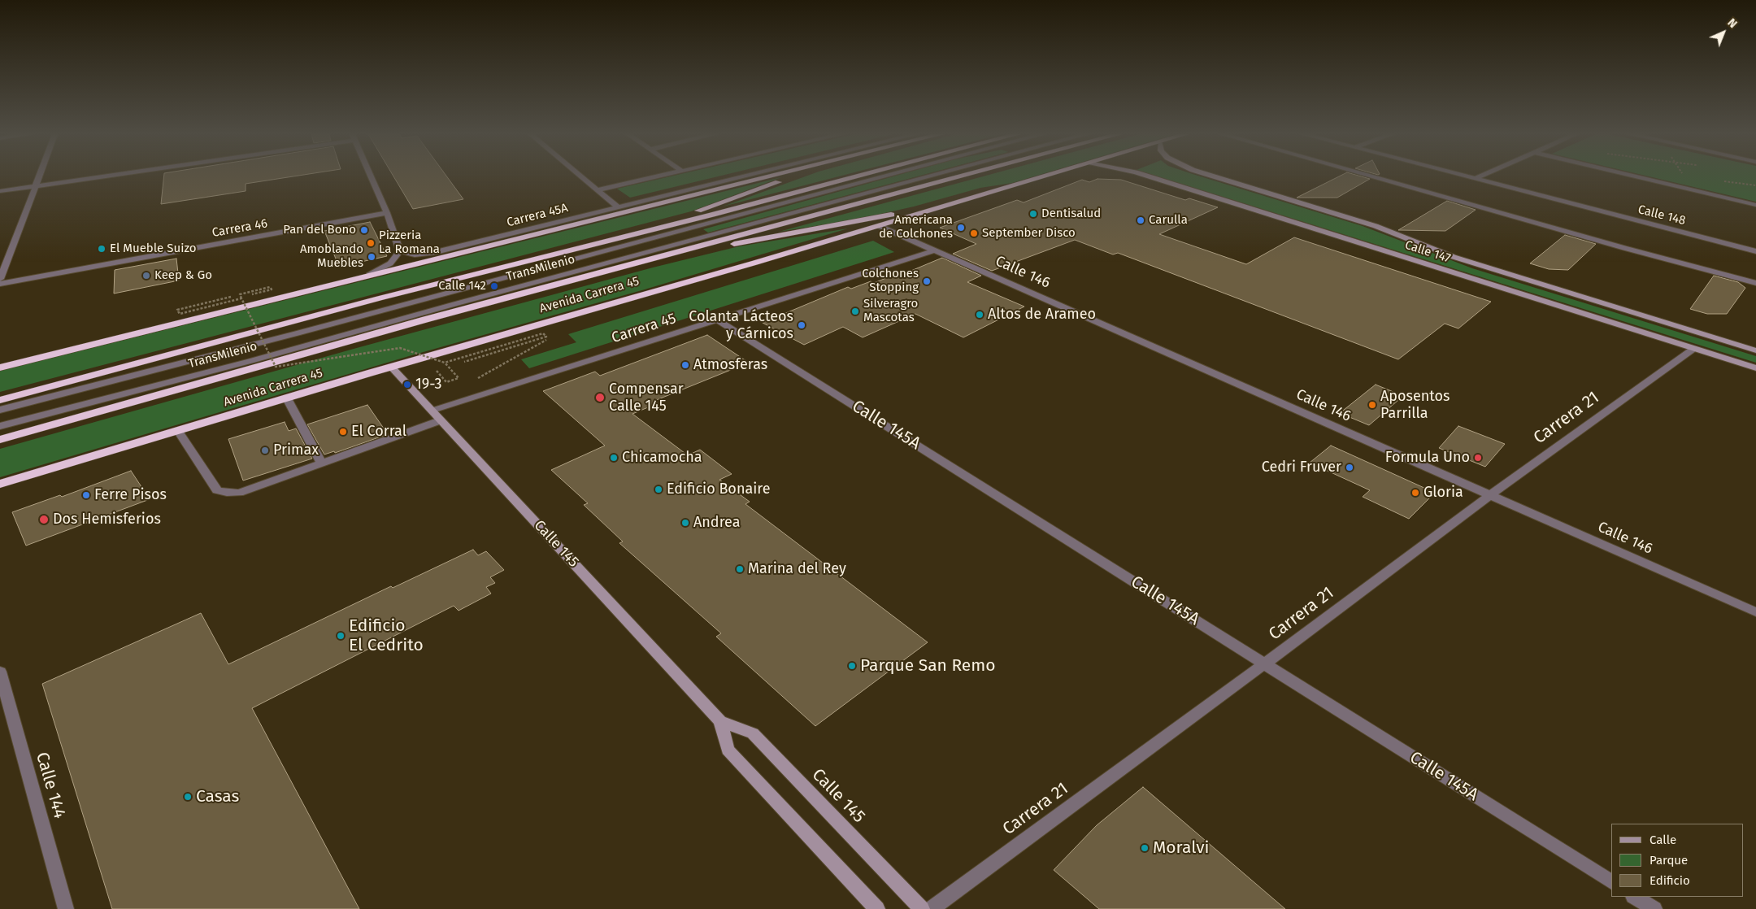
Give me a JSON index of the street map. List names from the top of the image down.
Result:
{
  "streets": {
    "highway": ["Avenida Carrera 45"],
    "main road": ["Calle 147", "Calle 145"],
    "street": [
      "Carrera 45A",
      "Calle 148",
      "Carrera 46",
      "TransMilenio",
      "Calle 146",
      "Carrera 45",
      "Carrera 21",
      "Calle 145A",
      "Calle 144"
    ]
  },
  "crossings": [
    ["Calle 147", "Carrera 21"],
    ["Calle 146", "Avenida Carrera 45"],
    ["Calle 146", "Carrera 45"],
    ["Calle 146", "Carrera 21"],
    ["Avenida Carrera 45", "Calle 145"],
    ["Carrera 45", "Calle 145A"],
    ["Carrera 45", "Calle 145"],
    ["Carrera 21", "Calle 145A"]
  ],
  "places": [
    "Dentisalud",
    "Carulla",
    "Americana de Colchones",
    "Pan del Bono",
    "September Disco",
    "Pizzeria La Romana",
    "El Mueble Suizo",
    "Amoblando Muebles",
    "Keep & Go",
    "Colchones Stopping",
    "Calle 142",
    "Silveragro Mascotas",
    "Altos de Arameo",
    "Colanta Lácteos y Cárnicos",
    "Atmosferas",
    "19-3",
    "Compensar Calle 145",
    "Aposentos Parrilla",
    "El Corral",
    "Primax",
    "Chicamocha",
    "Formula Uno",
    "Cedri Fruver",
    "Edificio Bonaire",
    "Gloria",
    "Ferre Pisos",
    "Dos Hemisferios",
    "Andrea",
    "Marina del Rey",
    "Edificio El Cedrito",
    "Parque San Remo",
    "Casas",
    "Moralvi"
  ],
  "legend": ["Calle", "Parque", "Edificio"],
  "north": "top right"
}
